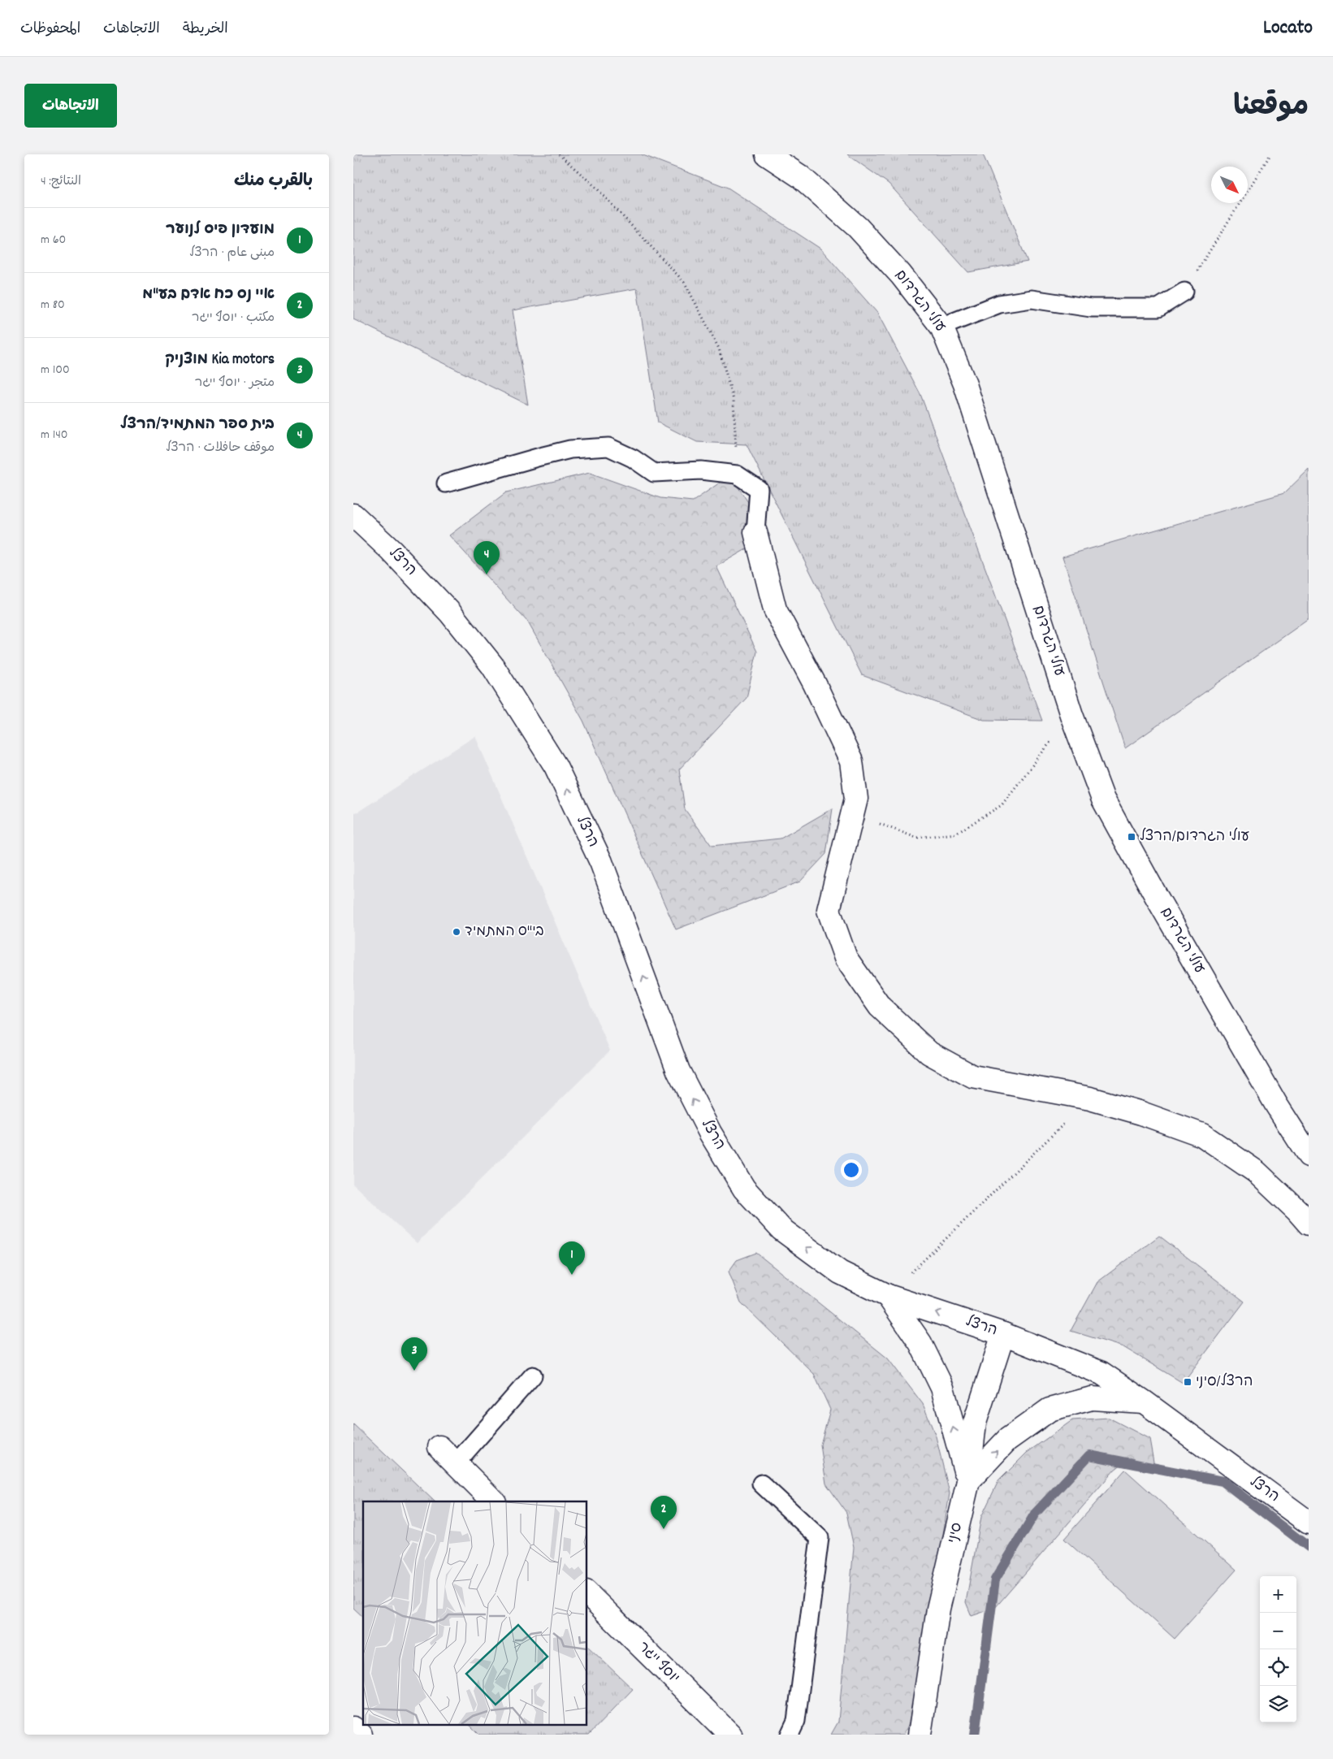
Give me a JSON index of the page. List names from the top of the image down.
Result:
{
  "streets": {
    "main road": [
      "עולי הגרדום",
      "הרצל",
      "סיני",
      "יוסף ייגר"
    ]
  },
  "crossings": [
    ["הרצל", "סיני"]
  ],
  "one_way": ["הרצל"],
  "places": {
    "transit": ["עולי הגרדום/הרצל", "הרצל/סיני"],
    "other": ["בי\"ס המתמיד"]
  },
  "north": "bottom right",
  "page": {
    "header": "Locato",
    "nav": ["الخريطة", "الاتجاهات", "المحفوظات"],
    "title": "موقعنا",
    "buttons": "الاتجاهات",
    "heading": ["بالقرب منك", "النتائج: 4"],
    "list": [
      {
        "mark": "1",
        "name": "מועדון פיס לנוער",
        "note": "مبنى عام · הרצל",
        "value": "60 m"
      },
      {
        "mark": "2",
        "name": "איי נס כח אדם בע\"מ",
        "note": "مكتب · יוסף ייגר",
        "value": "80 m"
      },
      {
        "mark": "3",
        "name": "Kia motors מוצניק",
        "note": "متجر · יוסף ייגר",
        "value": "100 m"
      },
      {
        "mark": "4",
        "name": "בית ספר המתמיד/הרצל",
        "note": "موقف حافلات · הרצל",
        "value": "140 m"
      }
    ],
    "pins": [
      "4",
      "1",
      "3",
      "2"
    ],
    "map_buttons": ["+", "−"]
  }
}
